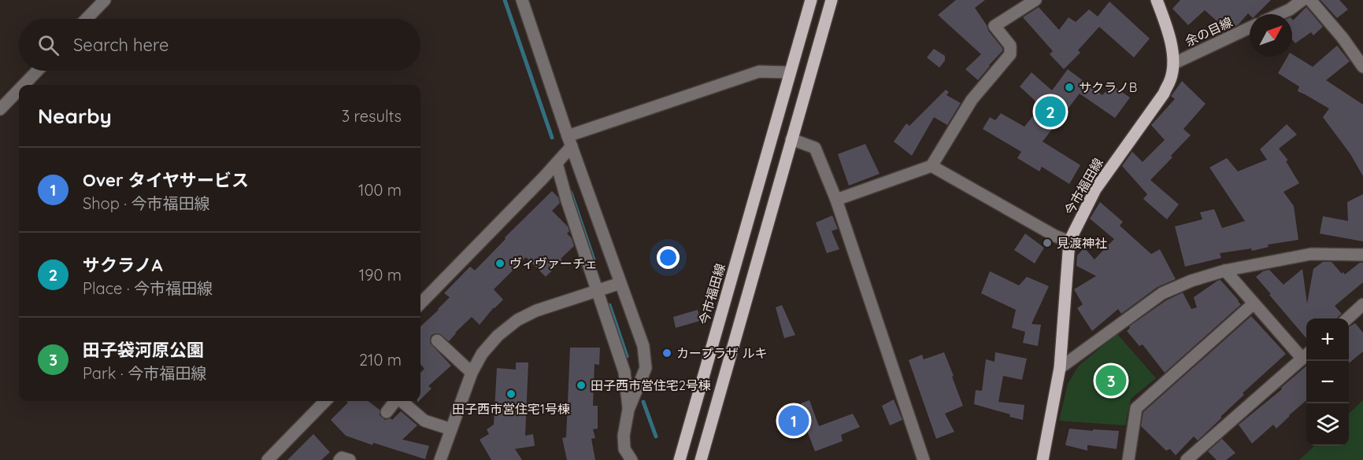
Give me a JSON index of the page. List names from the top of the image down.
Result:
{
  "streets": {
    "main road": ["今市福田線"],
    "street": ["余の目線"]
  },
  "crossings": [
    ["余の目線", "今市福田線"]
  ],
  "places": [
    "サクラノB",
    "見渡神社",
    "ヴィヴァーチェ",
    "カープラザ ルキ",
    "田子西市営住宅2号棟",
    "田子西市営住宅1号棟"
  ],
  "north": "top right",
  "page": {
    "search": "Search here",
    "heading": ["Nearby", "3 results"],
    "pins": ["2", "3", "1"],
    "list": [
      {
        "mark": "1",
        "name": "Over タイヤサービス",
        "note": "Shop · 今市福田線",
        "value": "100 m"
      },
      {
        "mark": "2",
        "name": "サクラノA",
        "note": "Place · 今市福田線",
        "value": "190 m"
      },
      {
        "mark": "3",
        "name": "田子袋河原公園",
        "note": "Park · 今市福田線",
        "value": "210 m"
      }
    ],
    "map_buttons": ["+", "−"]
  }
}
